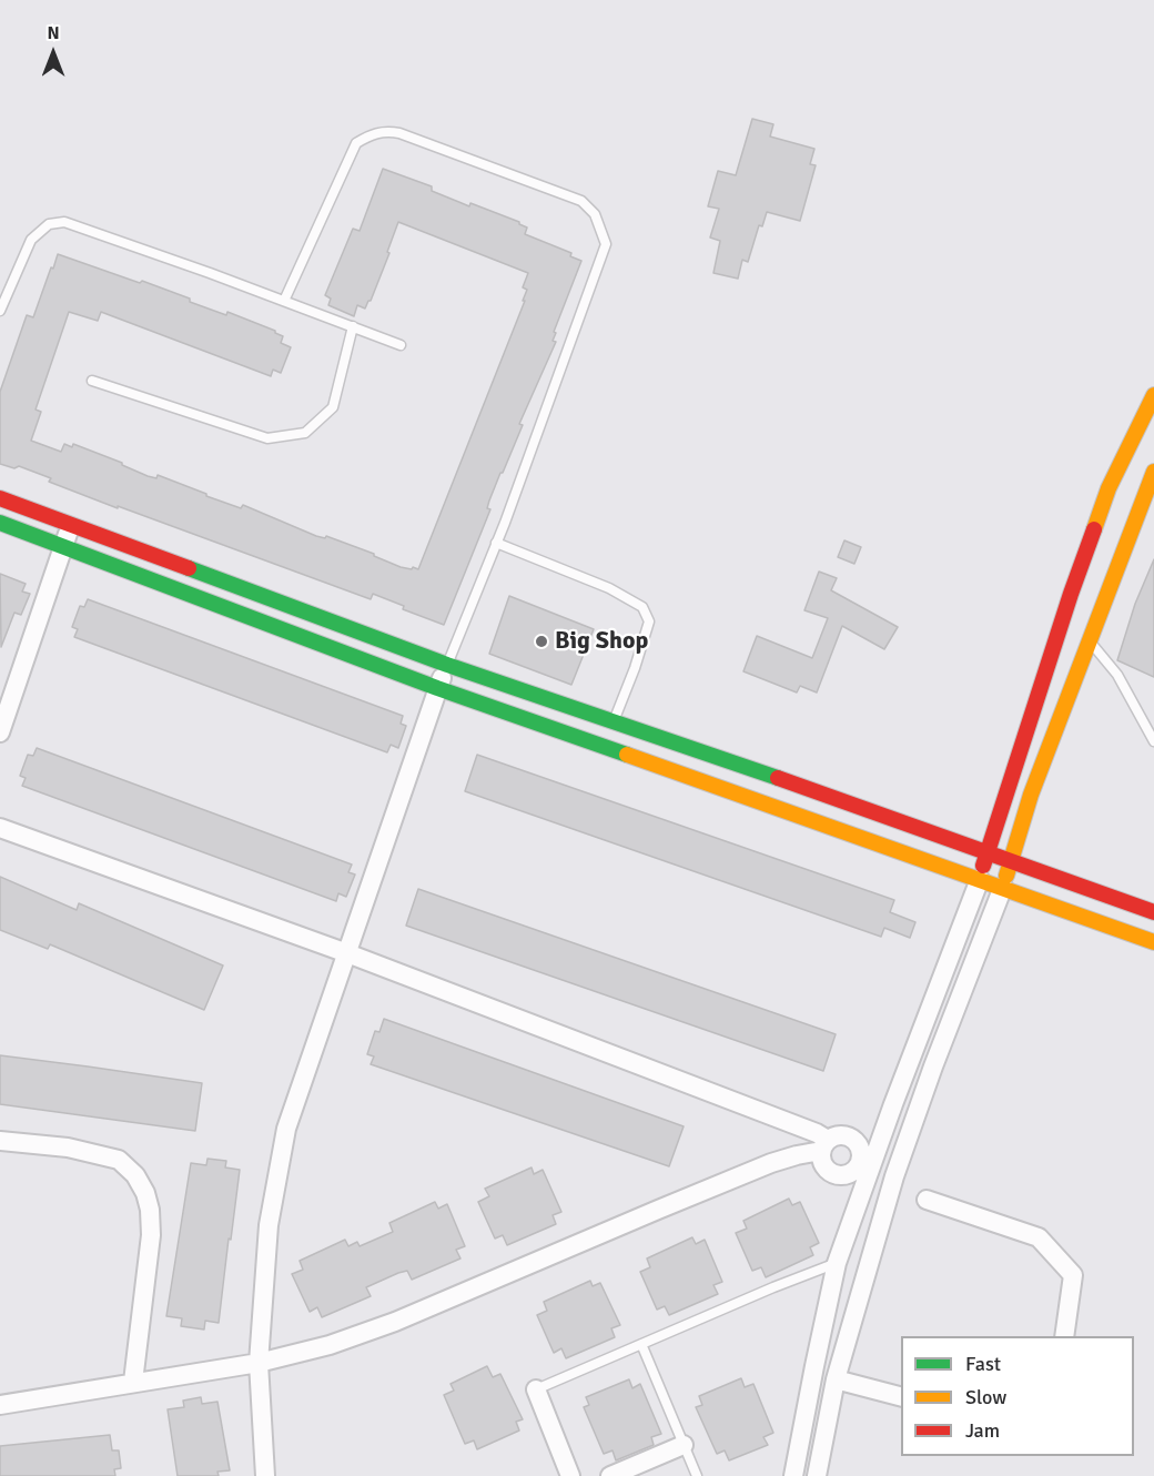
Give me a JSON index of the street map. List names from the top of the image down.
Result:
{
  "places": ["Big Shop"],
  "legend": ["Fast", "Slow", "Jam"],
  "north": "top"
}
